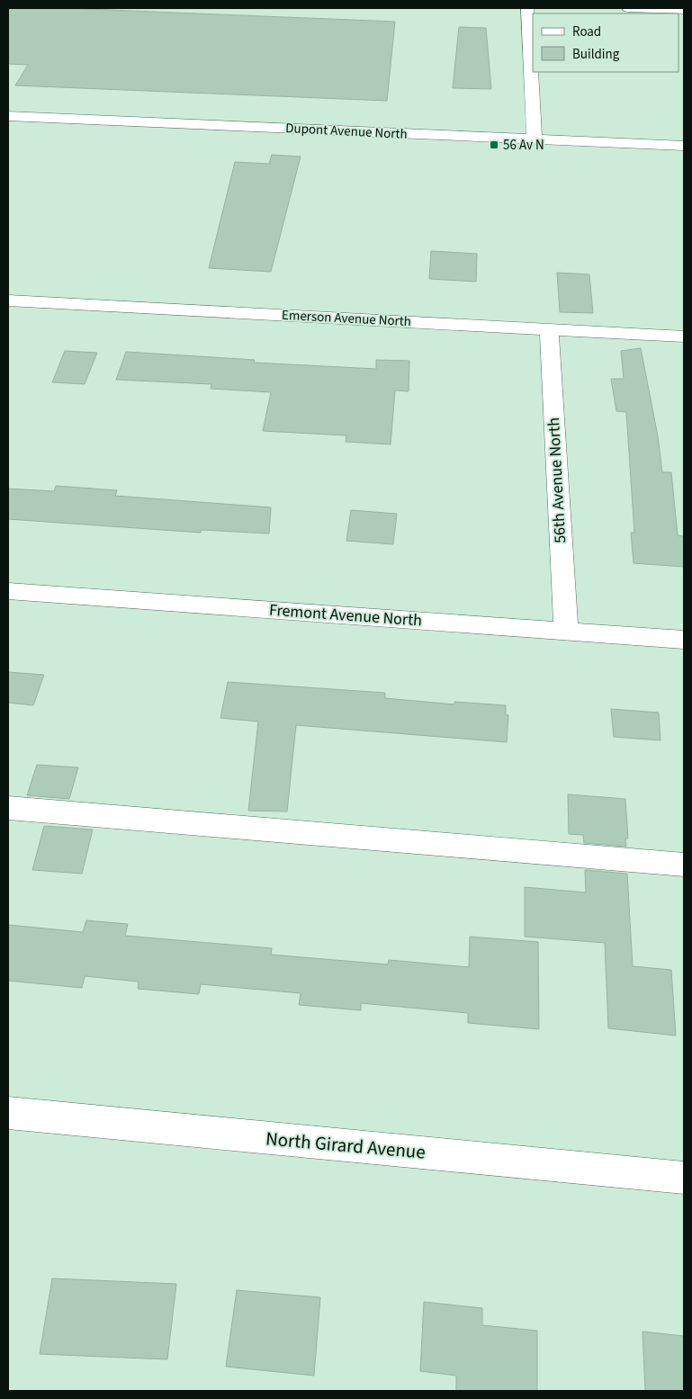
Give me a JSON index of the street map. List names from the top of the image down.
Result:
{
  "streets": {
    "street": [
      "Dupont Avenue North",
      "Emerson Avenue North",
      "56th Avenue North",
      "Fremont Avenue North",
      "North Girard Avenue"
    ]
  },
  "crossings": [
    ["Emerson Avenue North", "56th Avenue North"],
    ["56th Avenue North", "Fremont Avenue North"]
  ],
  "places": {
    "transit": ["56 Av N"]
  },
  "legend": ["Road", "Building"]
}
